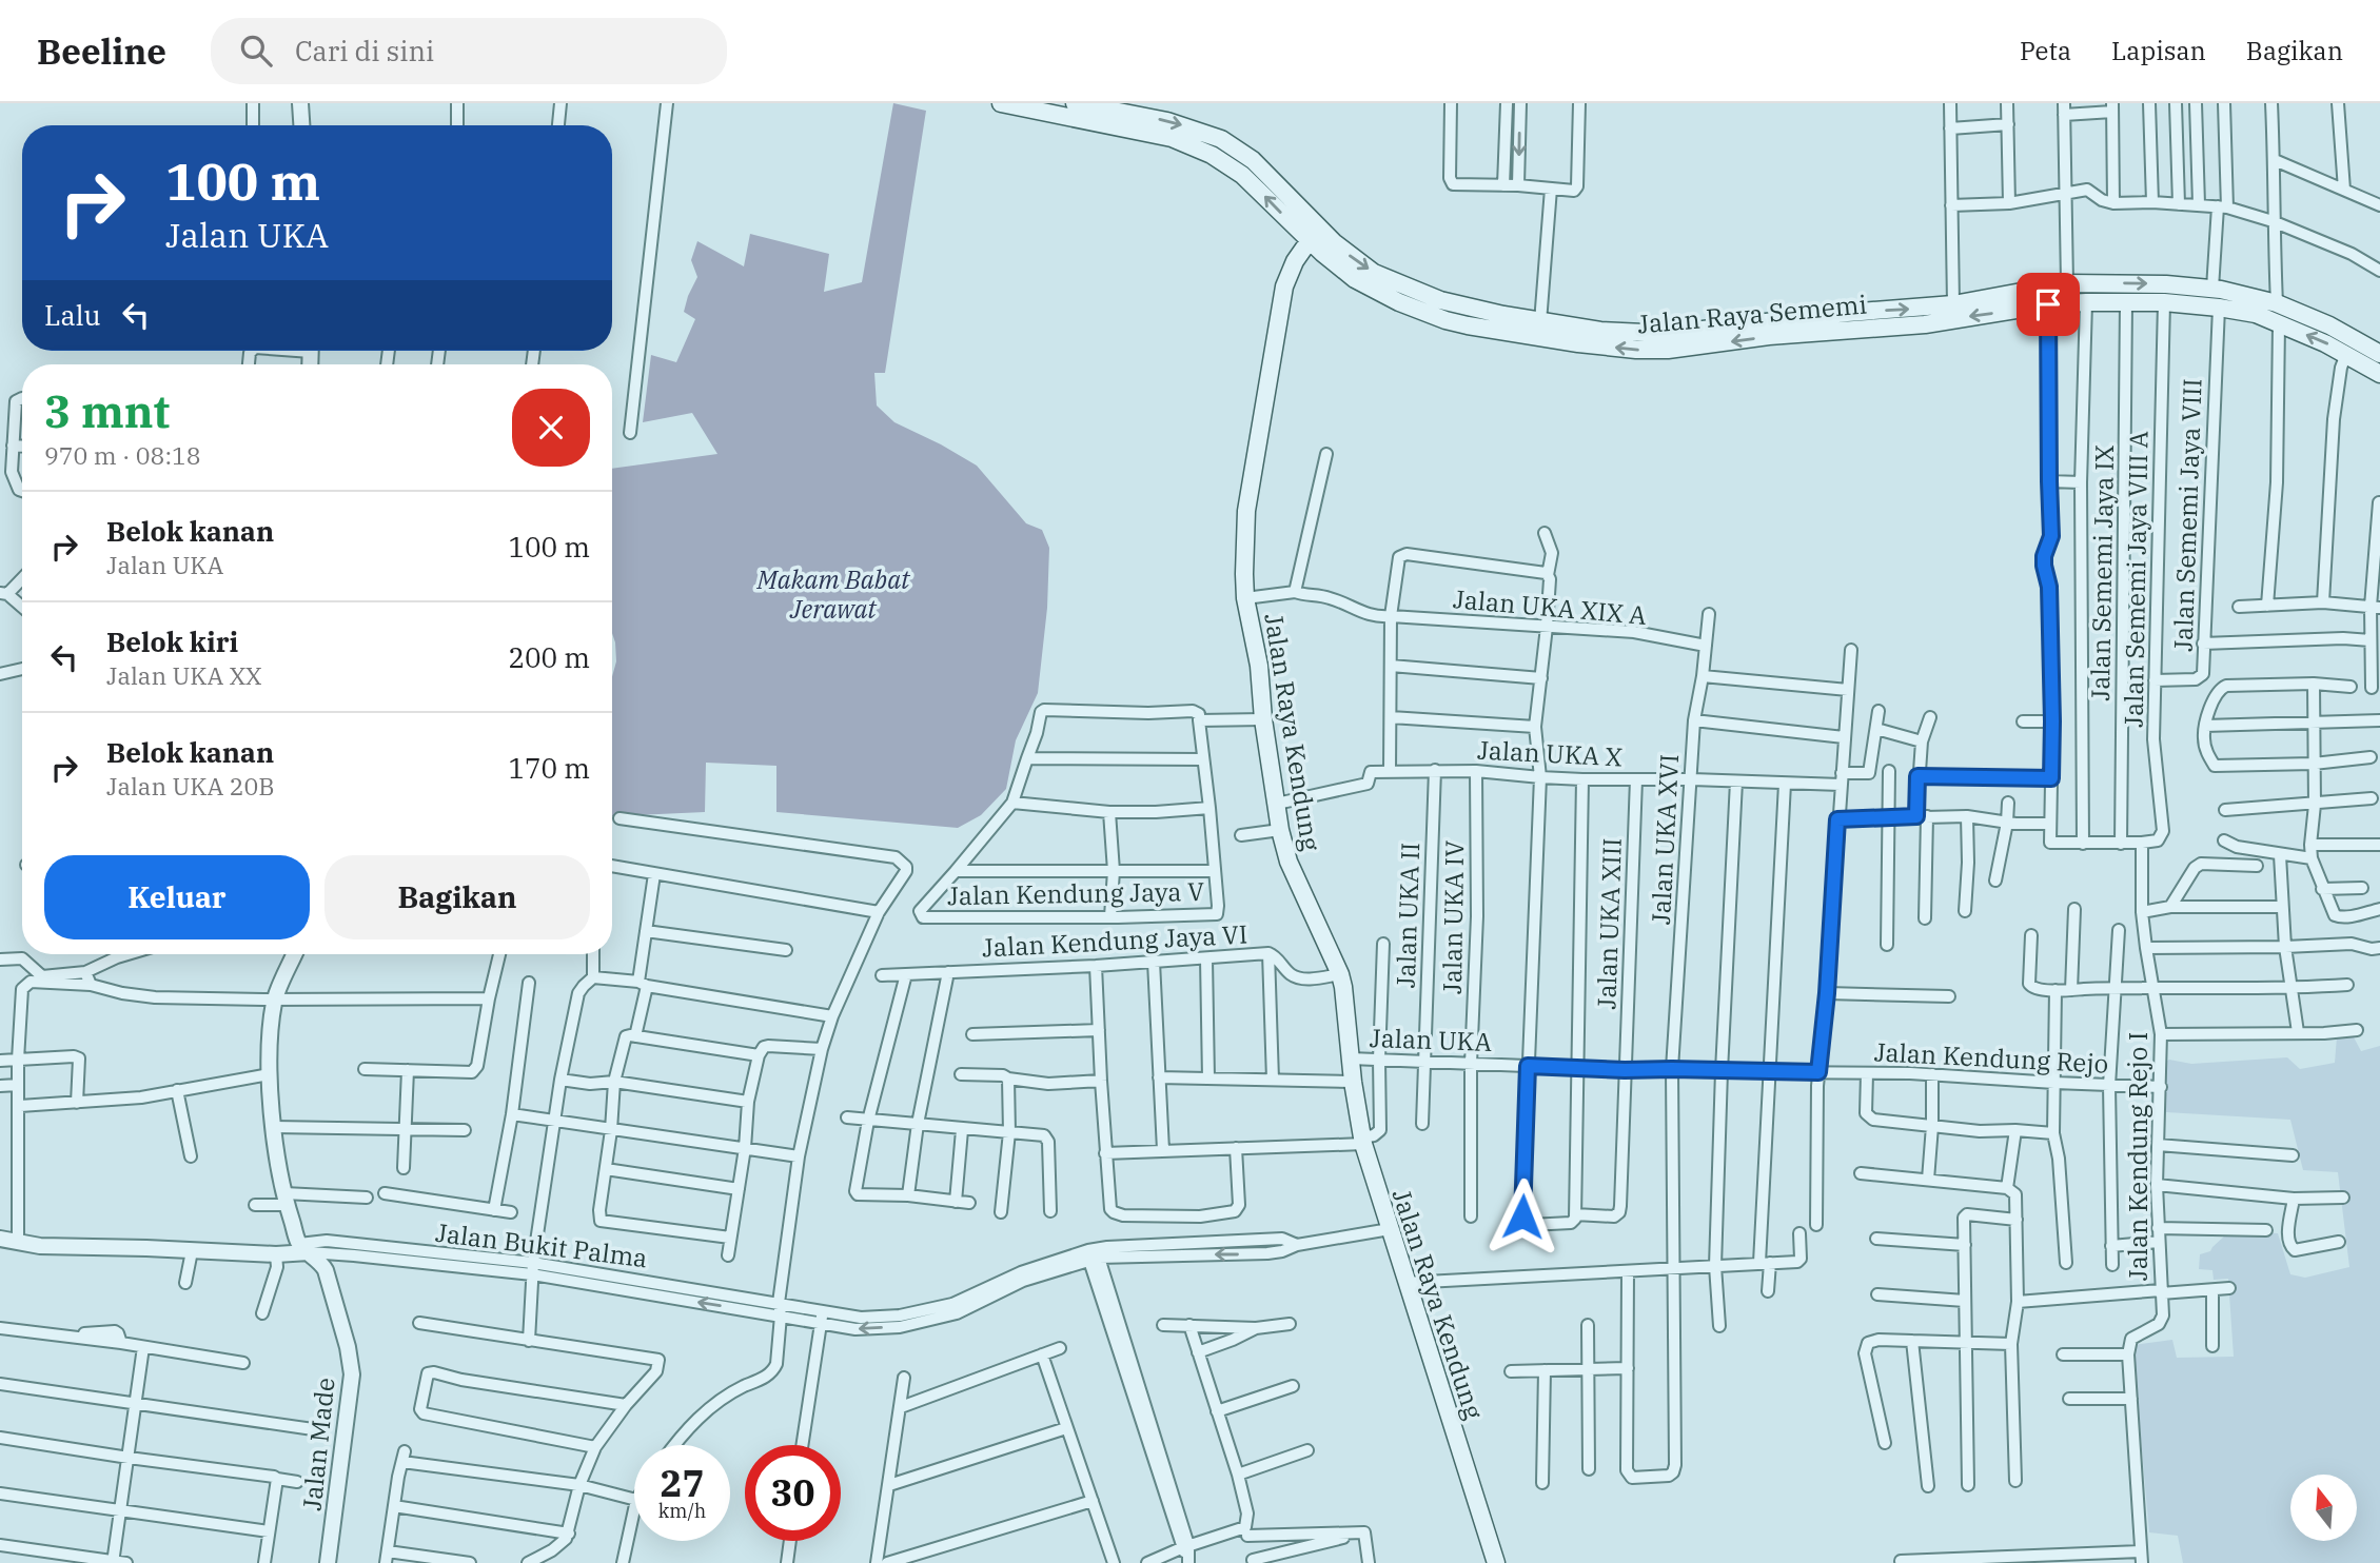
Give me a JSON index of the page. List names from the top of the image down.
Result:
{
  "streets": {
    "main road": ["Jalan Raya Sememi", "Jalan Raya Kendung"],
    "street": [
      "Jalan Sememi Jaya VIII",
      "Jalan Sememi Jaya IX",
      "Jalan Sememi Jaya VIII A",
      "Jalan UKA XIX A",
      "Jalan UKA X",
      "Jalan UKA XVI",
      "Jalan Kendung Jaya V",
      "Jalan UKA II",
      "Jalan UKA IV",
      "Jalan UKA XIII",
      "Jalan Kendung Jaya VI",
      "Jalan UKA",
      "Jalan Kendung Rejo",
      "Jalan Kendung Rejo I",
      "Jalan Bukit Palma",
      "Jalan Made"
    ]
  },
  "crossings": [
    ["Jalan Raya Sememi", "Jalan Sememi Jaya VIII"],
    ["Jalan Raya Sememi", "Jalan Sememi Jaya IX"],
    ["Jalan Raya Sememi", "Jalan Sememi Jaya VIII A"],
    ["Jalan Raya Sememi", "Jalan Raya Kendung"],
    ["Jalan Sememi Jaya VIII", "Jalan Sememi Jaya VIII A"],
    ["Jalan Sememi Jaya VIII A", "Jalan Kendung Rejo I"],
    ["Jalan UKA XIX A", "Jalan Raya Kendung"],
    ["Jalan UKA XIX A", "Jalan UKA XVI"],
    ["Jalan Raya Kendung", "Jalan Kendung Jaya VI"],
    ["Jalan Raya Kendung", "Jalan UKA"],
    ["Jalan UKA X", "Jalan UKA XVI"],
    ["Jalan UKA X", "Jalan UKA II"],
    ["Jalan UKA X", "Jalan UKA IV"],
    ["Jalan UKA X", "Jalan UKA XIII"],
    ["Jalan UKA XVI", "Jalan UKA"],
    ["Jalan UKA II", "Jalan UKA"],
    ["Jalan UKA IV", "Jalan UKA"],
    ["Jalan UKA XIII", "Jalan UKA"],
    ["Jalan UKA", "Jalan Kendung Rejo"],
    ["Jalan Kendung Rejo", "Jalan Kendung Rejo I"],
    ["Jalan Bukit Palma", "Jalan Made"]
  ],
  "parks": ["Makam Babat Jerawat"],
  "north": "top",
  "page": {
    "header": "Beeline",
    "search": "Cari di sini",
    "nav": ["Peta", "Lapisan", "Bagikan"],
    "turn": ["100 m", "Jalan UKA"],
    "then": "Lalu",
    "heading": ["3 mnt", "970 m · 08:18"],
    "list": [
      {
        "name": "Belok kanan",
        "note": "Jalan UKA",
        "value": "100 m"
      },
      {
        "name": "Belok kiri",
        "note": "Jalan UKA XX",
        "value": "200 m"
      },
      {
        "name": "Belok kanan",
        "note": "Jalan UKA 20B",
        "value": "170 m"
      }
    ],
    "buttons": ["Keluar", "Bagikan"],
    "speed": "27 km/h",
    "limit": "30"
  }
}
